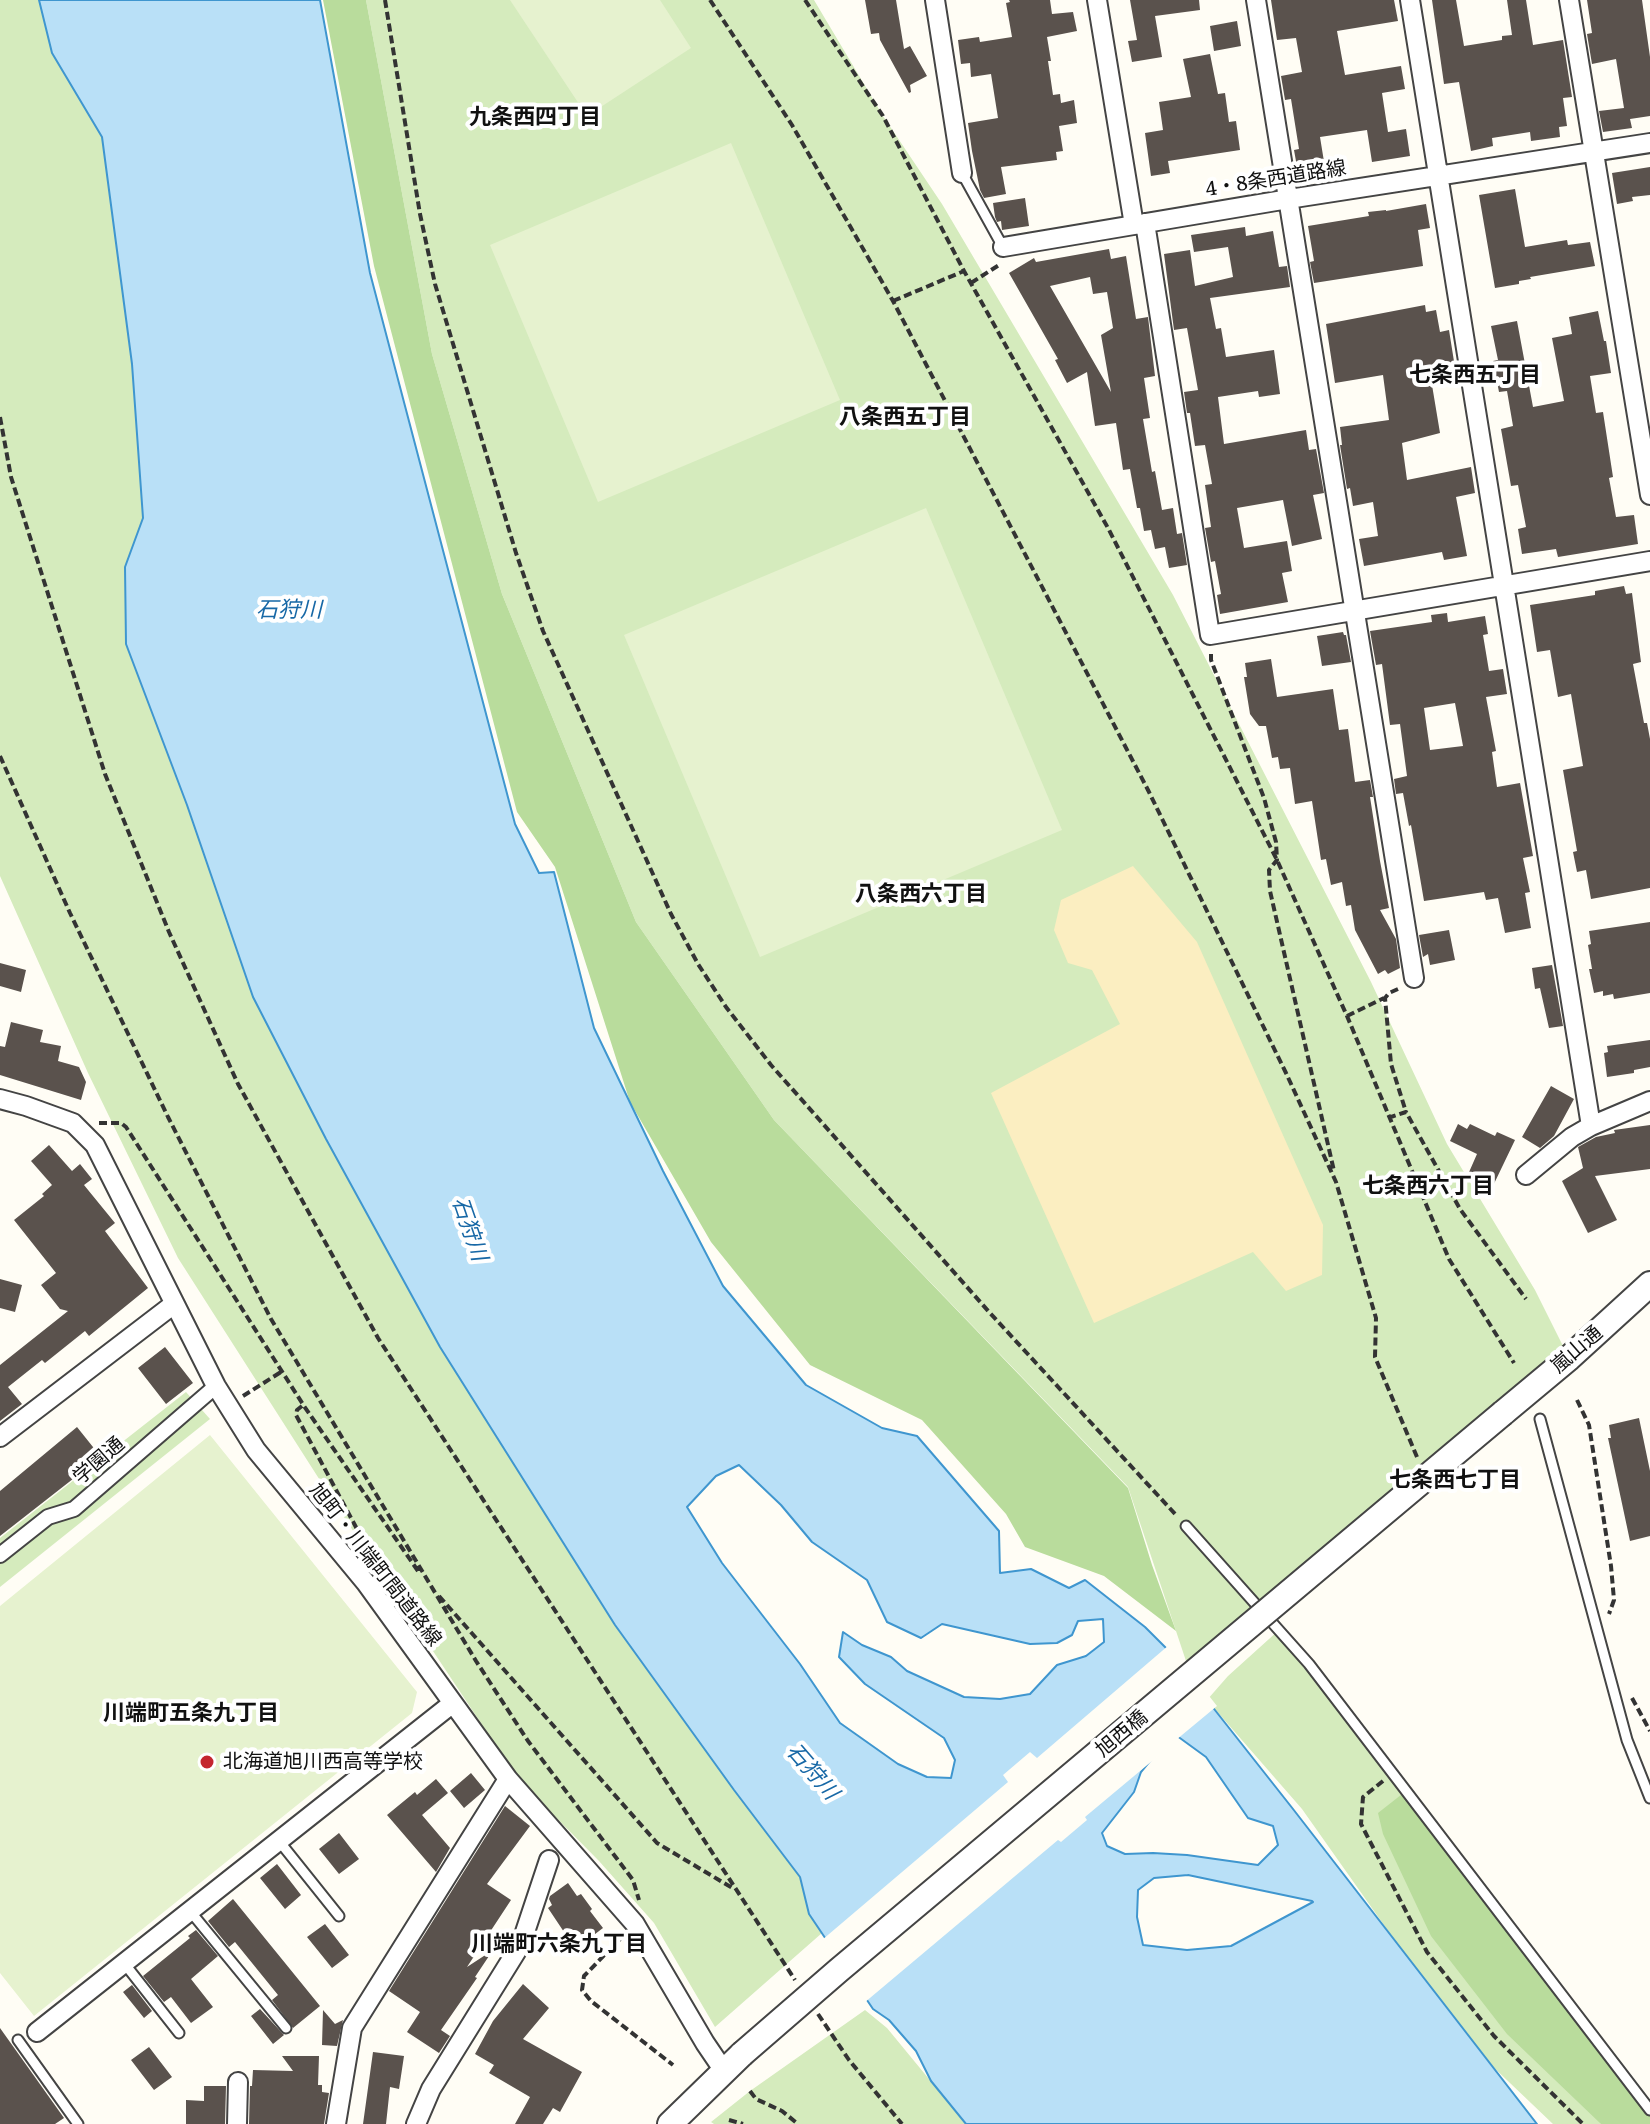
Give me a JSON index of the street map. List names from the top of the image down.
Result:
{
  "streets": {
    "street": [
      "4・8条西道路線",
      "嵐山通",
      "学園通",
      "旭町・川端町間道路線",
      "旭西橋"
    ]
  },
  "crossings": [
    ["嵐山通", "旭西橋"],
    ["学園通", "旭町・川端町間道路線"],
    ["旭町・川端町間道路線", "旭西橋"]
  ],
  "districts": [
    "九条西四丁目",
    "七条西五丁目",
    "八条西五丁目",
    "八条西六丁目",
    "七条西六丁目",
    "七条西七丁目",
    "川端町五条九丁目",
    "川端町六条九丁目"
  ],
  "water": ["石狩川"],
  "places": ["北海道旭川西高等学校"]
}
